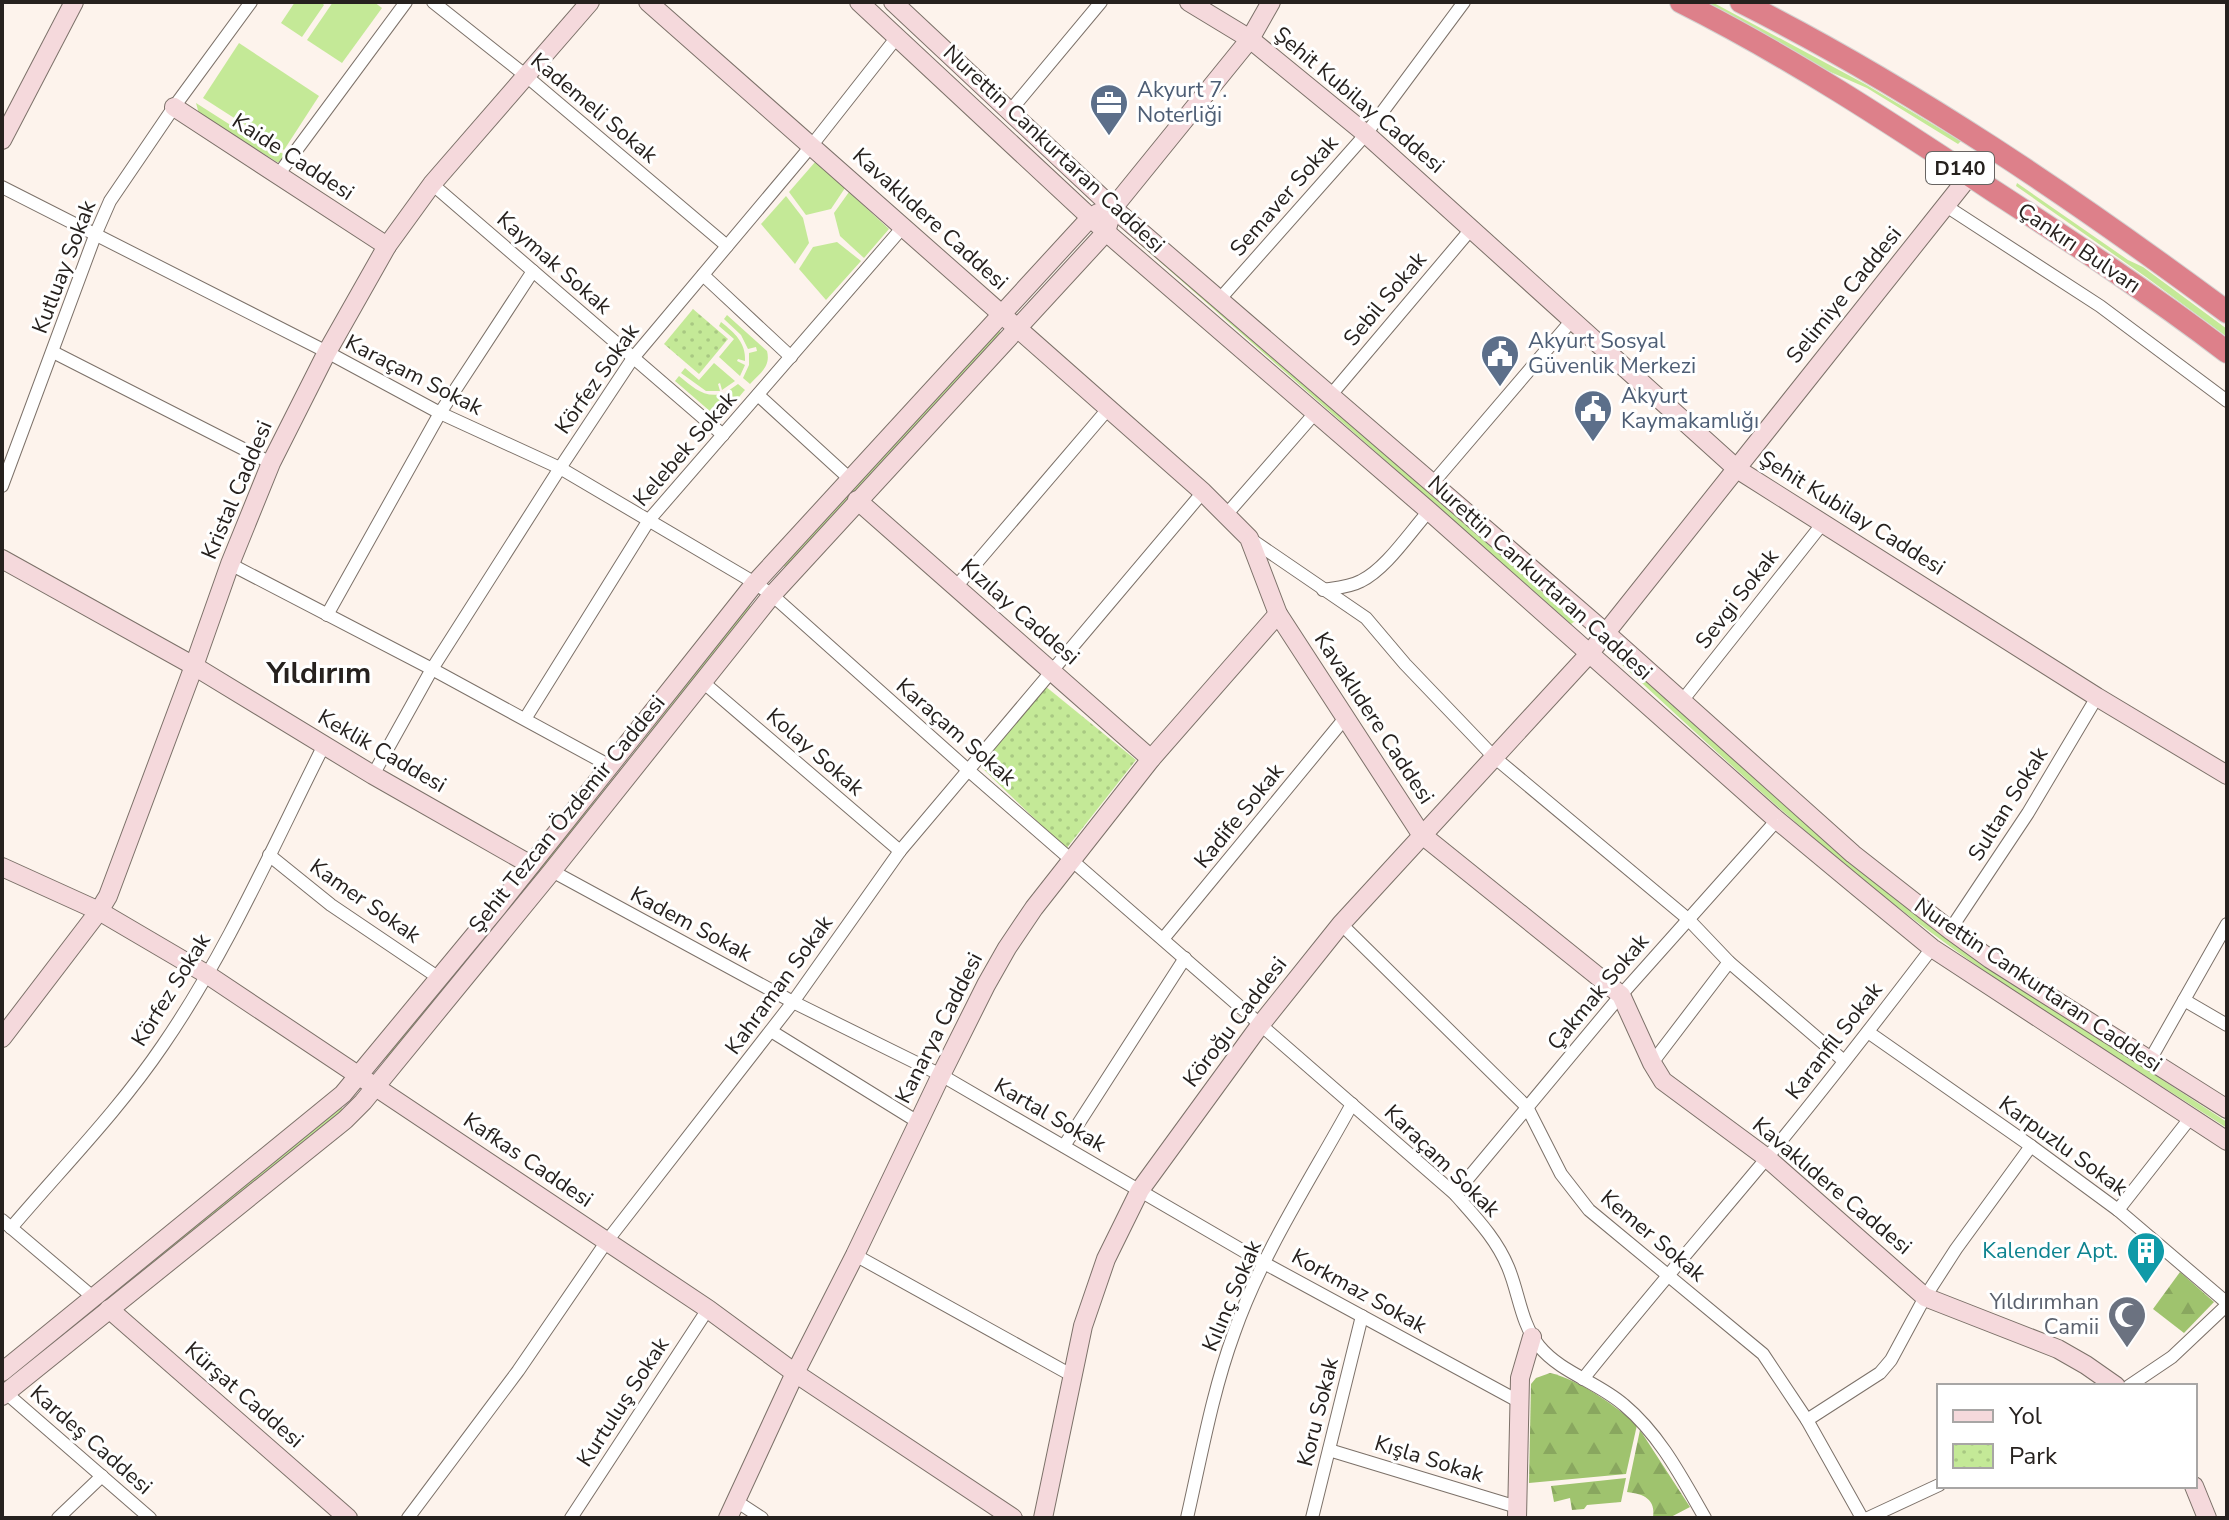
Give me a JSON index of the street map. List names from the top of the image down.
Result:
{
  "streets": {
    "highway": ["D140", "Çankırı Bulvarı"],
    "street": [
      "Şehit Kubilay Caddesi",
      "Kademeli Sokak",
      "Nurettin Cankurtaran Caddesi",
      "Kaide Caddesi",
      "Semaver Sokak",
      "Kavaklıdere Caddesi",
      "Kaymak Sokak",
      "Kutluay Sokak",
      "Selimiye Caddesi",
      "Sebil Sokak",
      "Karaçam Sokak",
      "Körfez Sokak",
      "Kelebek Sokak",
      "Kristal Caddesi",
      "Sevgi Sokak",
      "Kızılay Caddesi",
      "Keklik Caddesi",
      "Kolay Sokak",
      "Sultan Sokak",
      "Şehit Tezcan Özdemir Caddesi",
      "Kadife Sokak",
      "Kamer Sokak",
      "Kadem Sokak",
      "Kahraman Sokak",
      "Çakmak Sokak",
      "Köroğu Caddesi",
      "Kanarya Caddesi",
      "Karanfil Sokak",
      "Kartal Sokak",
      "Karpuzlu Sokak",
      "Kafkas Caddesi",
      "Kemer Sokak",
      "Korkmaz Sokak",
      "Kılınç Sokak",
      "Kürşat Caddesi",
      "Kurtuluş Sokak",
      "Koru Sokak",
      "Kardeş Caddesi",
      "Kışla Sokak"
    ]
  },
  "crossings": [
    ["Şehit Kubilay Caddesi", "Semaver Sokak"],
    ["Şehit Kubilay Caddesi", "Selimiye Caddesi"],
    ["Şehit Kubilay Caddesi", "Sebil Sokak"],
    ["Şehit Kubilay Caddesi", "Sevgi Sokak"],
    ["Şehit Kubilay Caddesi", "Sultan Sokak"],
    ["Kademeli Sokak", "Körfez Sokak"],
    ["Kademeli Sokak", "Kristal Caddesi"],
    ["Nurettin Cankurtaran Caddesi", "Semaver Sokak"],
    ["Nurettin Cankurtaran Caddesi", "Selimiye Caddesi"],
    ["Nurettin Cankurtaran Caddesi", "Sebil Sokak"],
    ["Nurettin Cankurtaran Caddesi", "Körfez Sokak"],
    ["Nurettin Cankurtaran Caddesi", "Sevgi Sokak"],
    ["Nurettin Cankurtaran Caddesi", "Sultan Sokak"],
    ["Nurettin Cankurtaran Caddesi", "Şehit Tezcan Özdemir Caddesi"],
    ["Nurettin Cankurtaran Caddesi", "Çakmak Sokak"],
    ["Nurettin Cankurtaran Caddesi", "Köroğu Caddesi"],
    ["Nurettin Cankurtaran Caddesi", "Karanfil Sokak"],
    ["Kaide Caddesi", "Kutluay Sokak"],
    ["Kaide Caddesi", "Kristal Caddesi"],
    ["Kavaklıdere Caddesi", "Körfez Sokak"],
    ["Kavaklıdere Caddesi", "Kelebek Sokak"],
    ["Kavaklıdere Caddesi", "Şehit Tezcan Özdemir Caddesi"],
    ["Kavaklıdere Caddesi", "Kadife Sokak"],
    ["Kavaklıdere Caddesi", "Kahraman Sokak"],
    ["Kavaklıdere Caddesi", "Çakmak Sokak"],
    ["Kavaklıdere Caddesi", "Köroğu Caddesi"],
    ["Kavaklıdere Caddesi", "Kanarya Caddesi"],
    ["Kavaklıdere Caddesi", "Karanfil Sokak"],
    ["Çankırı Bulvarı", "Selimiye Caddesi"],
    ["Kaymak Sokak", "Körfez Sokak"],
    ["Kaymak Sokak", "Kelebek Sokak"],
    ["Kaymak Sokak", "Kristal Caddesi"],
    ["Kutluay Sokak", "Karaçam Sokak"],
    ["Selimiye Caddesi", "Köroğu Caddesi"],
    ["Karaçam Sokak", "Körfez Sokak"],
    ["Karaçam Sokak", "Kelebek Sokak"],
    ["Karaçam Sokak", "Kristal Caddesi"],
    ["Karaçam Sokak", "Şehit Tezcan Özdemir Caddesi"],
    ["Karaçam Sokak", "Kadife Sokak"],
    ["Karaçam Sokak", "Kahraman Sokak"],
    ["Karaçam Sokak", "Çakmak Sokak"],
    ["Karaçam Sokak", "Köroğu Caddesi"],
    ["Karaçam Sokak", "Kanarya Caddesi"],
    ["Karaçam Sokak", "Karanfil Sokak"],
    ["Karaçam Sokak", "Kılınç Sokak"],
    ["Körfez Sokak", "Keklik Caddesi"],
    ["Körfez Sokak", "Kamer Sokak"],
    ["Körfez Sokak", "Kafkas Caddesi"],
    ["Kristal Caddesi", "Keklik Caddesi"],
    ["Kristal Caddesi", "Kafkas Caddesi"],
    ["Kızılay Caddesi", "Şehit Tezcan Özdemir Caddesi"],
    ["Kızılay Caddesi", "Kahraman Sokak"],
    ["Kızılay Caddesi", "Kanarya Caddesi"],
    ["Keklik Caddesi", "Şehit Tezcan Özdemir Caddesi"],
    ["Kolay Sokak", "Şehit Tezcan Özdemir Caddesi"],
    ["Kolay Sokak", "Kahraman Sokak"],
    ["Şehit Tezcan Özdemir Caddesi", "Kamer Sokak"],
    ["Şehit Tezcan Özdemir Caddesi", "Kadem Sokak"],
    ["Şehit Tezcan Özdemir Caddesi", "Kafkas Caddesi"],
    ["Şehit Tezcan Özdemir Caddesi", "Kürşat Caddesi"],
    ["Şehit Tezcan Özdemir Caddesi", "Kardeş Caddesi"],
    ["Kadem Sokak", "Kahraman Sokak"],
    ["Kadem Sokak", "Kanarya Caddesi"],
    ["Kadem Sokak", "Kartal Sokak"],
    ["Kahraman Sokak", "Kafkas Caddesi"],
    ["Çakmak Sokak", "Kemer Sokak"],
    ["Köroğu Caddesi", "Kartal Sokak"],
    ["Köroğu Caddesi", "Kemer Sokak"],
    ["Köroğu Caddesi", "Korkmaz Sokak"],
    ["Kanarya Caddesi", "Kartal Sokak"],
    ["Kanarya Caddesi", "Kafkas Caddesi"],
    ["Karanfil Sokak", "Karpuzlu Sokak"],
    ["Karanfil Sokak", "Kemer Sokak"],
    ["Kartal Sokak", "Korkmaz Sokak"],
    ["Kafkas Caddesi", "Kurtuluş Sokak"],
    ["Korkmaz Sokak", "Kılınç Sokak"],
    ["Korkmaz Sokak", "Koru Sokak"],
    ["Koru Sokak", "Kışla Sokak"]
  ],
  "districts": ["Yıldırım"],
  "places": {
    "office": ["Akyurt 7. Noterliği"],
    "public building": ["Akyurt Sosyal Güvenlik Merkezi", "Akyurt Kaymakamlığı"],
    "building": ["Kalender Apt."],
    "mosque": ["Yıldırımhan Camii"]
  },
  "legend": ["Yol", "Park"]
}
